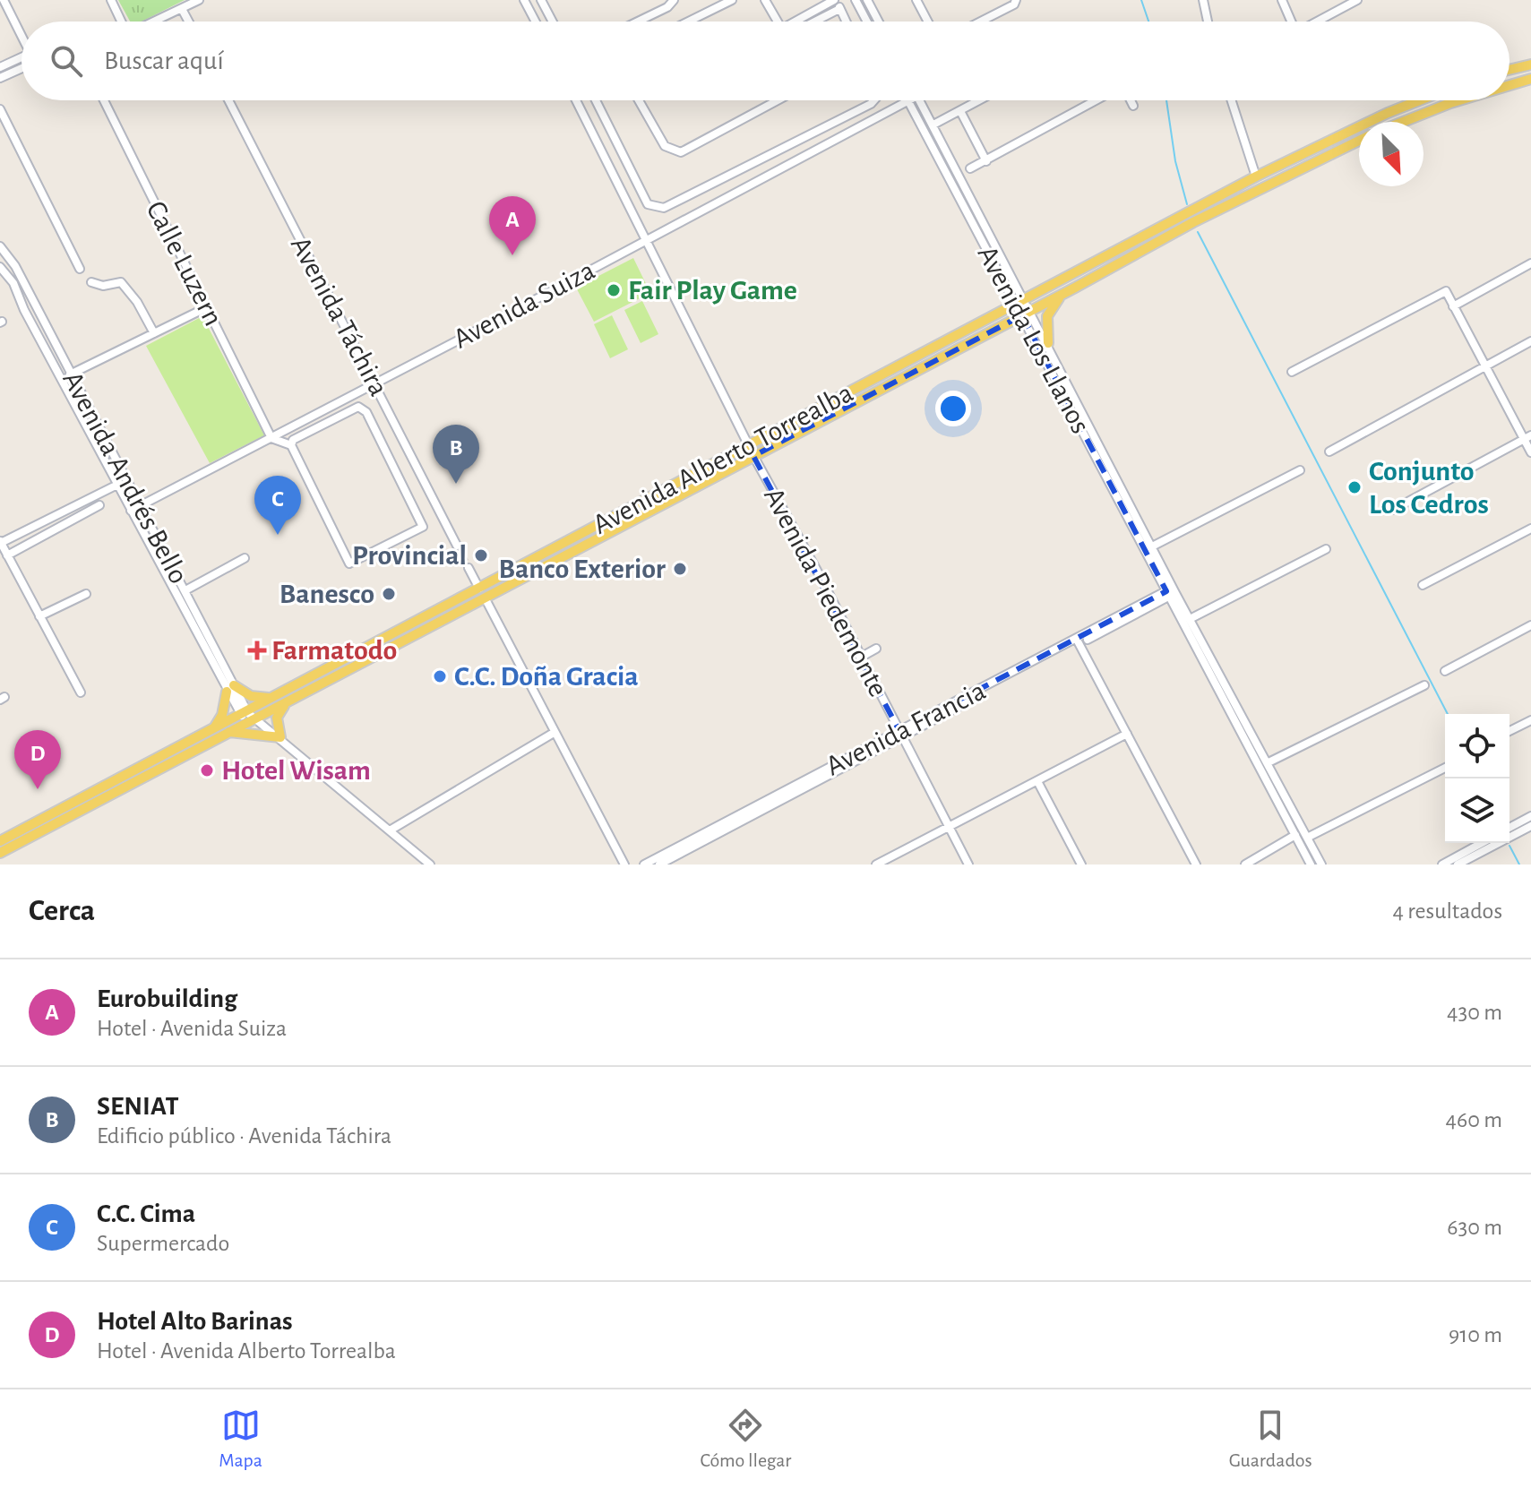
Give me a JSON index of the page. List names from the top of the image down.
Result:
{
  "streets": {
    "main road": ["Avenida Alberto Torrealba"],
    "street": [
      "Calle Luzern",
      "Avenida Suiza",
      "Avenida Táchira",
      "Avenida Los Llanos",
      "Avenida Andrés Bello",
      "Avenida Piedemonte",
      "Avenida Francia"
    ]
  },
  "crossings": [
    ["Calle Luzern", "Avenida Suiza"],
    ["Avenida Suiza", "Avenida Táchira"],
    ["Avenida Suiza", "Avenida Los Llanos"],
    ["Avenida Suiza", "Avenida Andrés Bello"],
    ["Avenida Suiza", "Avenida Piedemonte"],
    ["Avenida Los Llanos", "Avenida Alberto Torrealba"],
    ["Avenida Los Llanos", "Avenida Francia"],
    ["Avenida Alberto Torrealba", "Avenida Andrés Bello"],
    ["Avenida Alberto Torrealba", "Avenida Piedemonte"],
    ["Avenida Piedemonte", "Avenida Francia"]
  ],
  "places": {
    "other": [
      "Fair Play Game",
      "Conjunto Los Cedros",
      "Provincial",
      "Banco Exterior",
      "Banesco",
      "C.C. Doña Gracia",
      "Hotel Wisam"
    ],
    "health": ["Farmatodo"]
  },
  "north": "bottom right",
  "page": {
    "search": "Buscar aquí",
    "pins": [
      "A",
      "B",
      "C",
      "D"
    ],
    "heading": ["Cerca", "4 resultados"],
    "list": [
      {
        "mark": "A",
        "name": "Eurobuilding",
        "note": "Hotel · Avenida Suiza",
        "value": "430 m"
      },
      {
        "mark": "B",
        "name": "SENIAT",
        "note": "Edificio público · Avenida Táchira",
        "value": "460 m"
      },
      {
        "mark": "C",
        "name": "C.C. Cima",
        "note": "Supermercado",
        "value": "630 m"
      },
      {
        "mark": "D",
        "name": "Hotel Alto Barinas",
        "note": "Hotel · Avenida Alberto Torrealba",
        "value": "910 m"
      }
    ],
    "nav": ["Mapa", "Cómo llegar", "Guardados"]
  }
}
